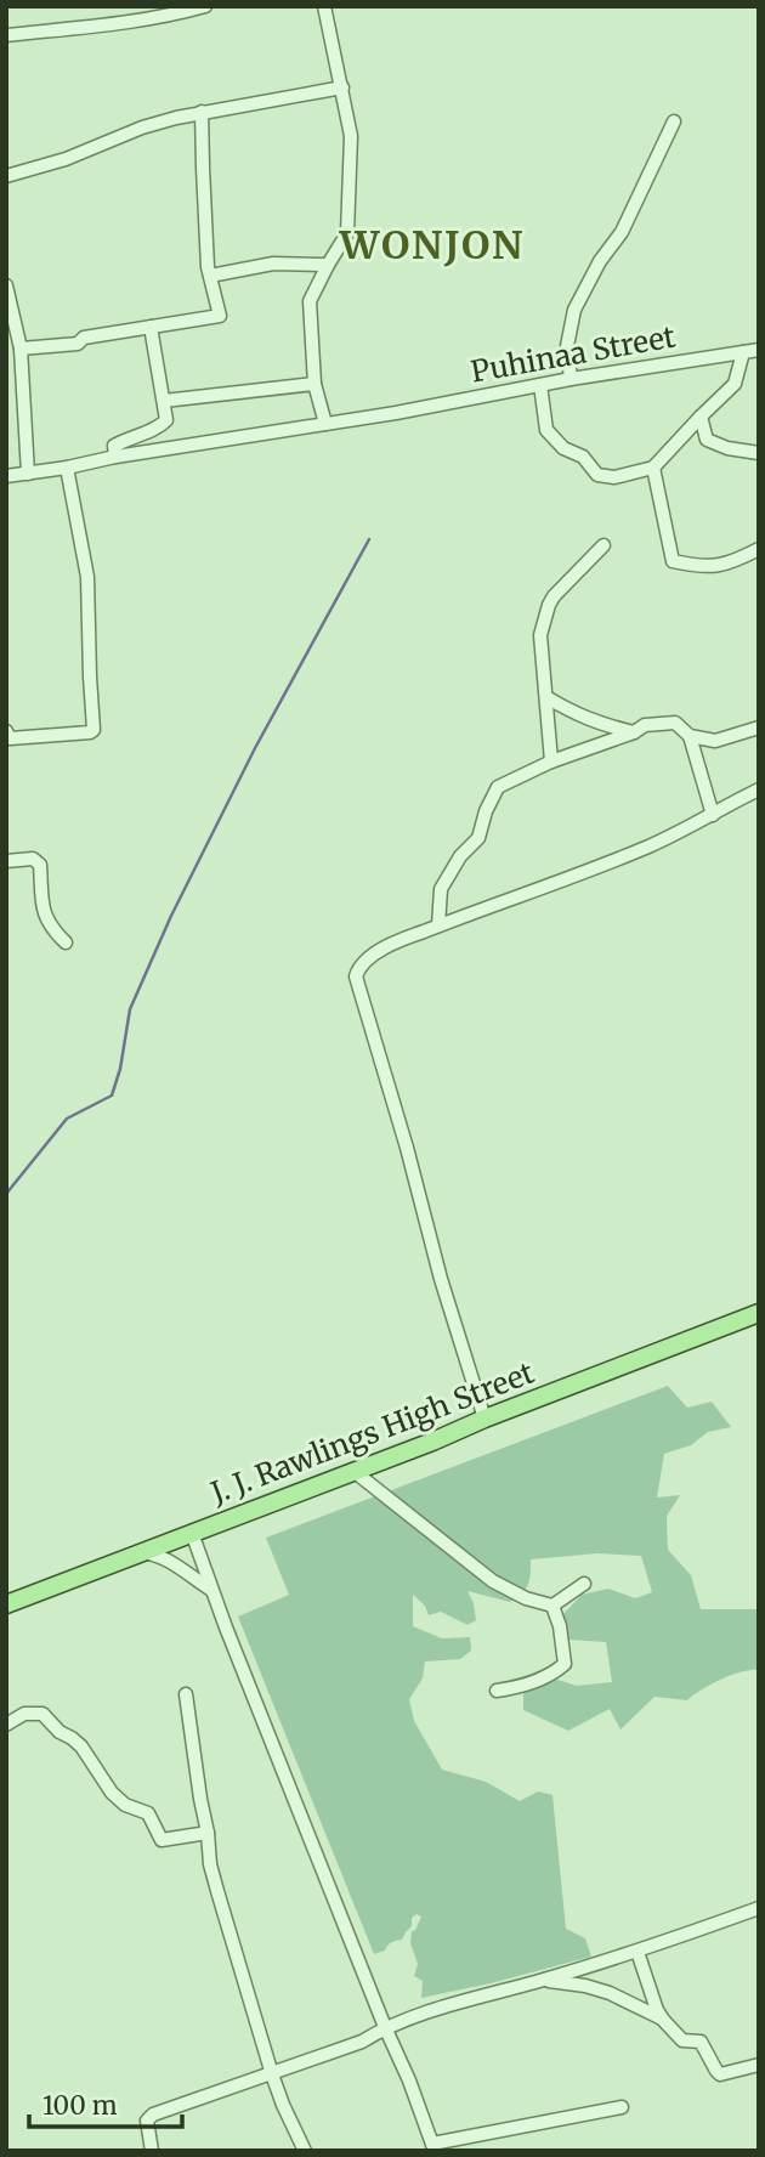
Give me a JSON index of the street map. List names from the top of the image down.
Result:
{
  "streets": {
    "main road": ["J. J. Rawlings High Street"],
    "street": ["Puhinaa Street"]
  },
  "districts": ["WONJON"],
  "scale_bar": "100 m"
}
